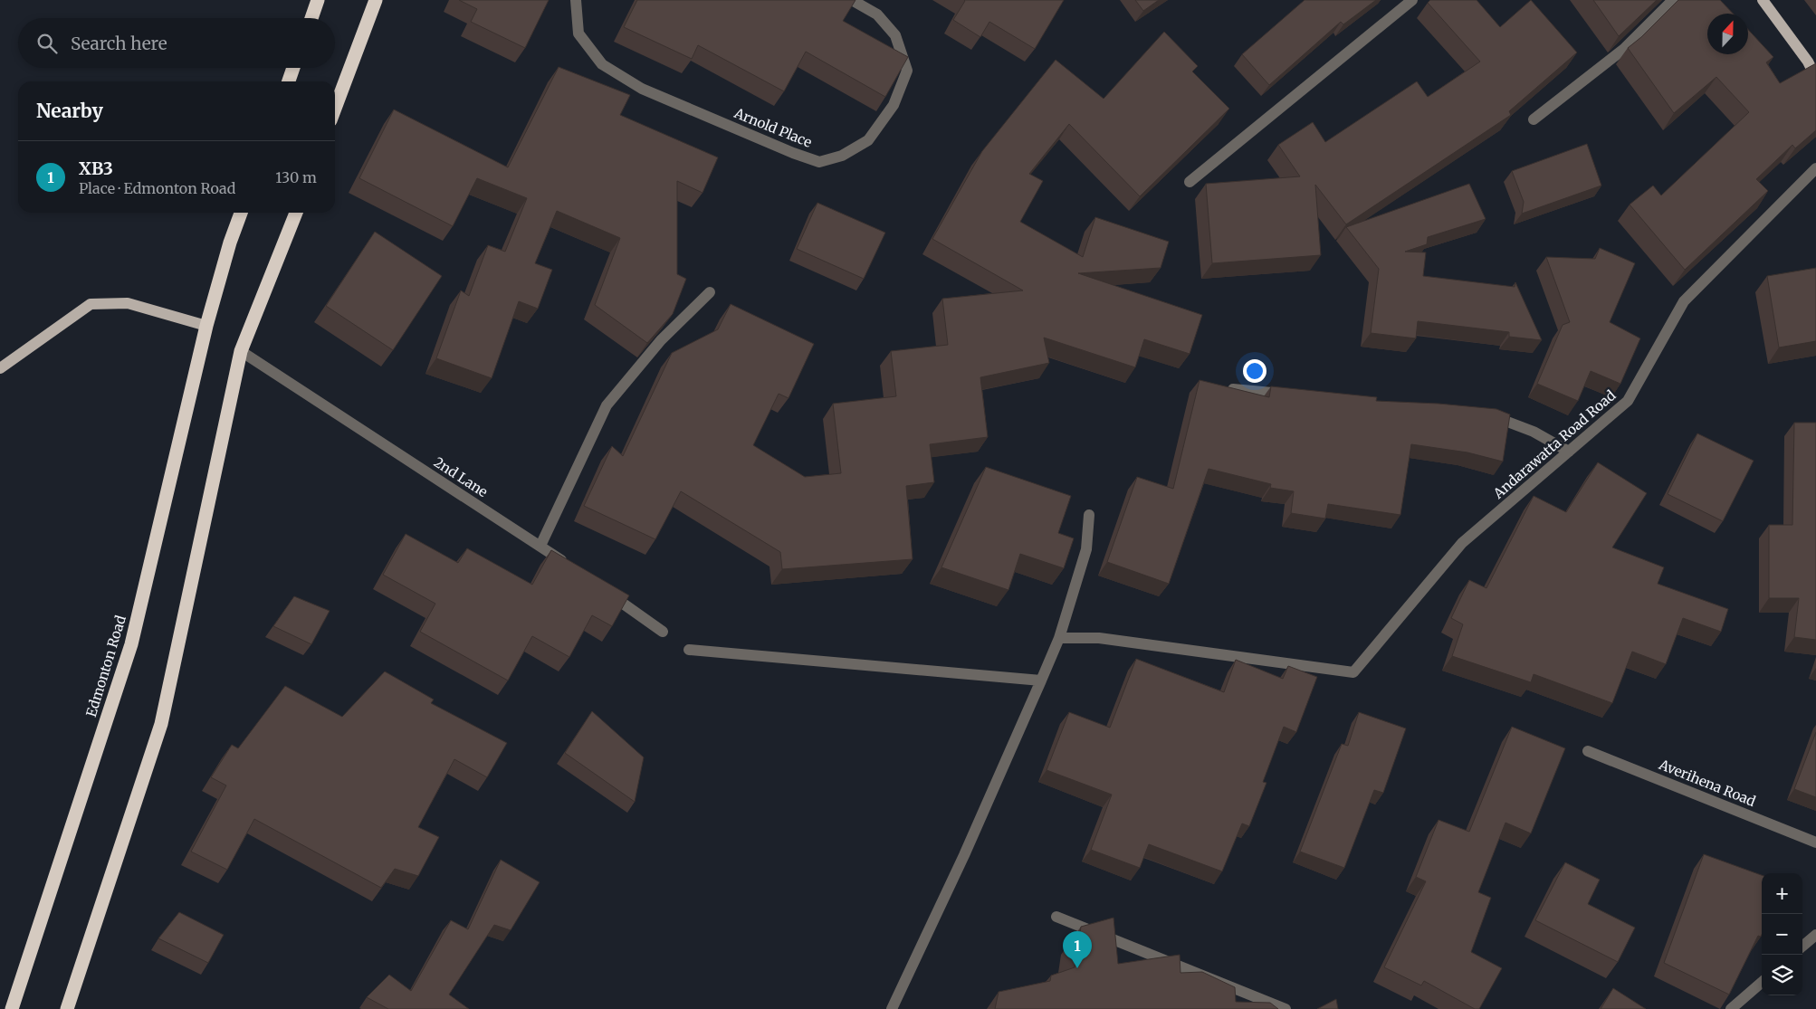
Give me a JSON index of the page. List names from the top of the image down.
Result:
{
  "streets": {
    "highway": ["Edmonton Road"],
    "street": [
      "Arnold Place",
      "Andarawatta Road Road",
      "2nd Lane",
      "Averihena Road"
    ]
  },
  "north": "top",
  "page": {
    "search": "Search here",
    "heading": "Nearby",
    "list": [
      {
        "mark": "1",
        "name": "XB3",
        "note": "Place · Edmonton Road",
        "value": "130 m"
      }
    ],
    "map_buttons": ["+", "−"],
    "pins": "1"
  }
}
